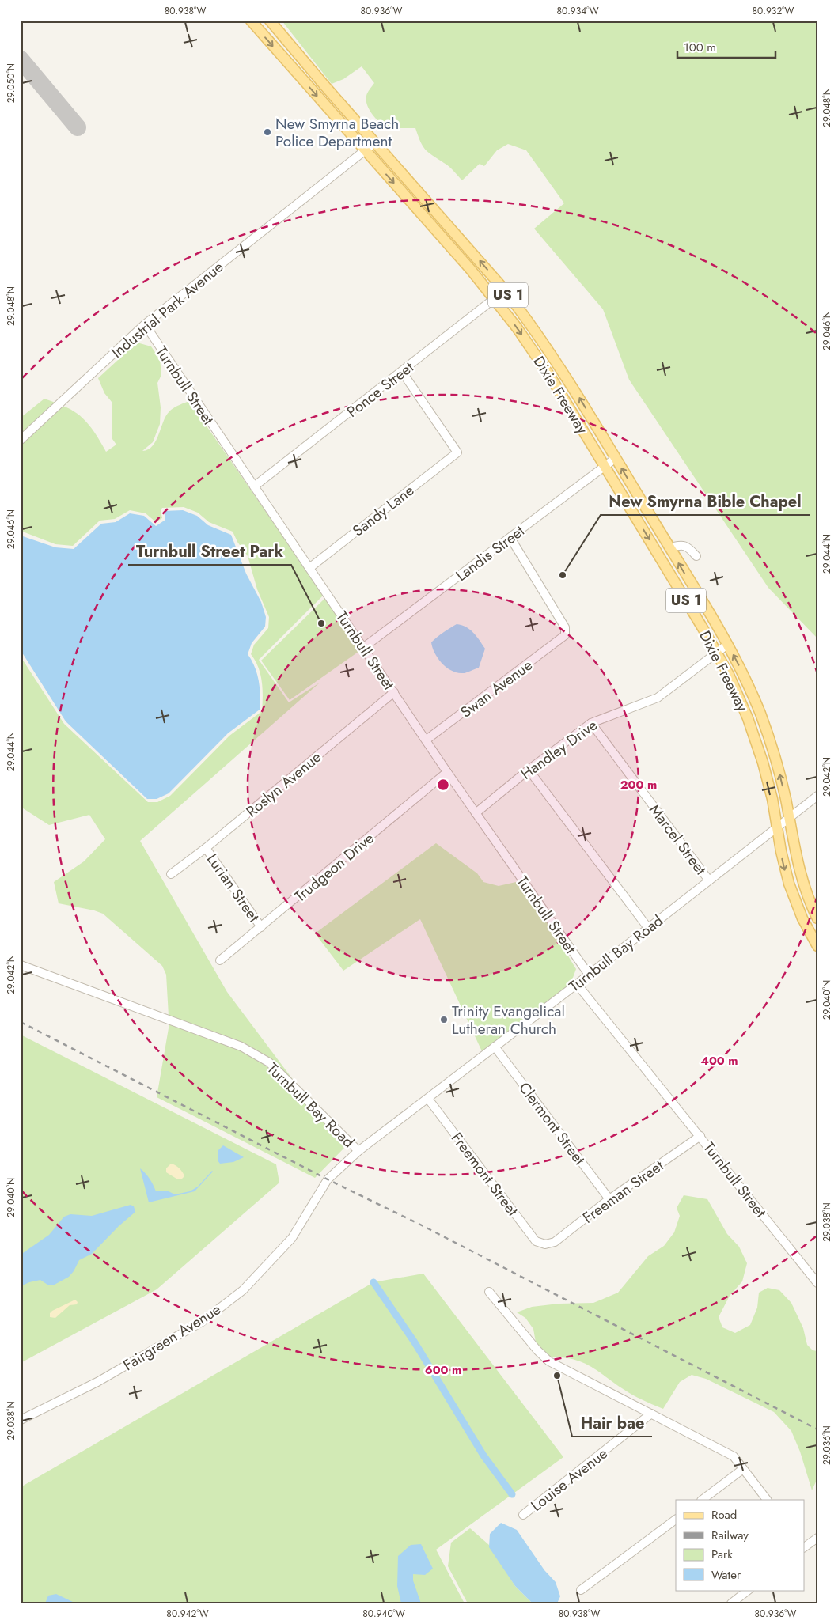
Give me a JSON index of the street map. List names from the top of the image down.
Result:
{
  "streets": {
    "main road": ["US 1", "Dixie Freeway"],
    "street": [
      "Industrial Park Avenue",
      "Turnbull Street",
      "Ponce Street",
      "Sandy Lane",
      "Landis Street",
      "Swan Avenue",
      "Handley Drive",
      "Roslyn Avenue",
      "Marcel Street",
      "Trudgeon Drive",
      "Lurian Street",
      "Turnbull Bay Road",
      "Clermont Street",
      "Freemont Street",
      "Freeman Street",
      "Fairgreen Avenue",
      "Louise Avenue"
    ]
  },
  "crossings": [
    ["US 1", "Dixie Freeway"],
    ["US 1", "Turnbull Bay Road"],
    ["Industrial Park Avenue", "Turnbull Street"],
    ["Industrial Park Avenue", "Dixie Freeway"],
    ["Turnbull Street", "Ponce Street"],
    ["Turnbull Street", "Sandy Lane"],
    ["Turnbull Street", "Landis Street"],
    ["Turnbull Street", "Swan Avenue"],
    ["Turnbull Street", "Handley Drive"],
    ["Turnbull Street", "Roslyn Avenue"],
    ["Turnbull Street", "Trudgeon Drive"],
    ["Turnbull Street", "Turnbull Bay Road"],
    ["Turnbull Street", "Freeman Street"],
    ["Ponce Street", "Dixie Freeway"],
    ["Ponce Street", "Sandy Lane"],
    ["Dixie Freeway", "Landis Street"],
    ["Dixie Freeway", "Handley Drive"],
    ["Dixie Freeway", "Turnbull Bay Road"],
    ["Landis Street", "Swan Avenue"],
    ["Handley Drive", "Marcel Street"],
    ["Roslyn Avenue", "Lurian Street"],
    ["Marcel Street", "Turnbull Bay Road"],
    ["Trudgeon Drive", "Lurian Street"],
    ["Turnbull Bay Road", "Clermont Street"],
    ["Turnbull Bay Road", "Freemont Street"],
    ["Turnbull Bay Road", "Fairgreen Avenue"],
    ["Clermont Street", "Freeman Street"],
    ["Freemont Street", "Freeman Street"]
  ],
  "places": [
    "New Smyrna Beach Police Department",
    "New Smyrna Bible Chapel",
    "Turnbull Street Park",
    "Trinity Evangelical Lutheran Church",
    "Hair bae"
  ],
  "legend": [
    "Road",
    "Railway",
    "Park",
    "Water"
  ],
  "scale_bar": "100 m",
  "coordinates": [
    "80.938°W",
    "80.936°W",
    "80.934°W",
    "80.932°W",
    "29.050°N",
    "29.048°N",
    "29.046°N",
    "29.044°N",
    "29.042°N",
    "29.040°N",
    "29.038°N",
    "29.036°N",
    "80.942°W",
    "80.940°W"
  ],
  "rings": ["200 m", "400 m", "600 m"]
}
